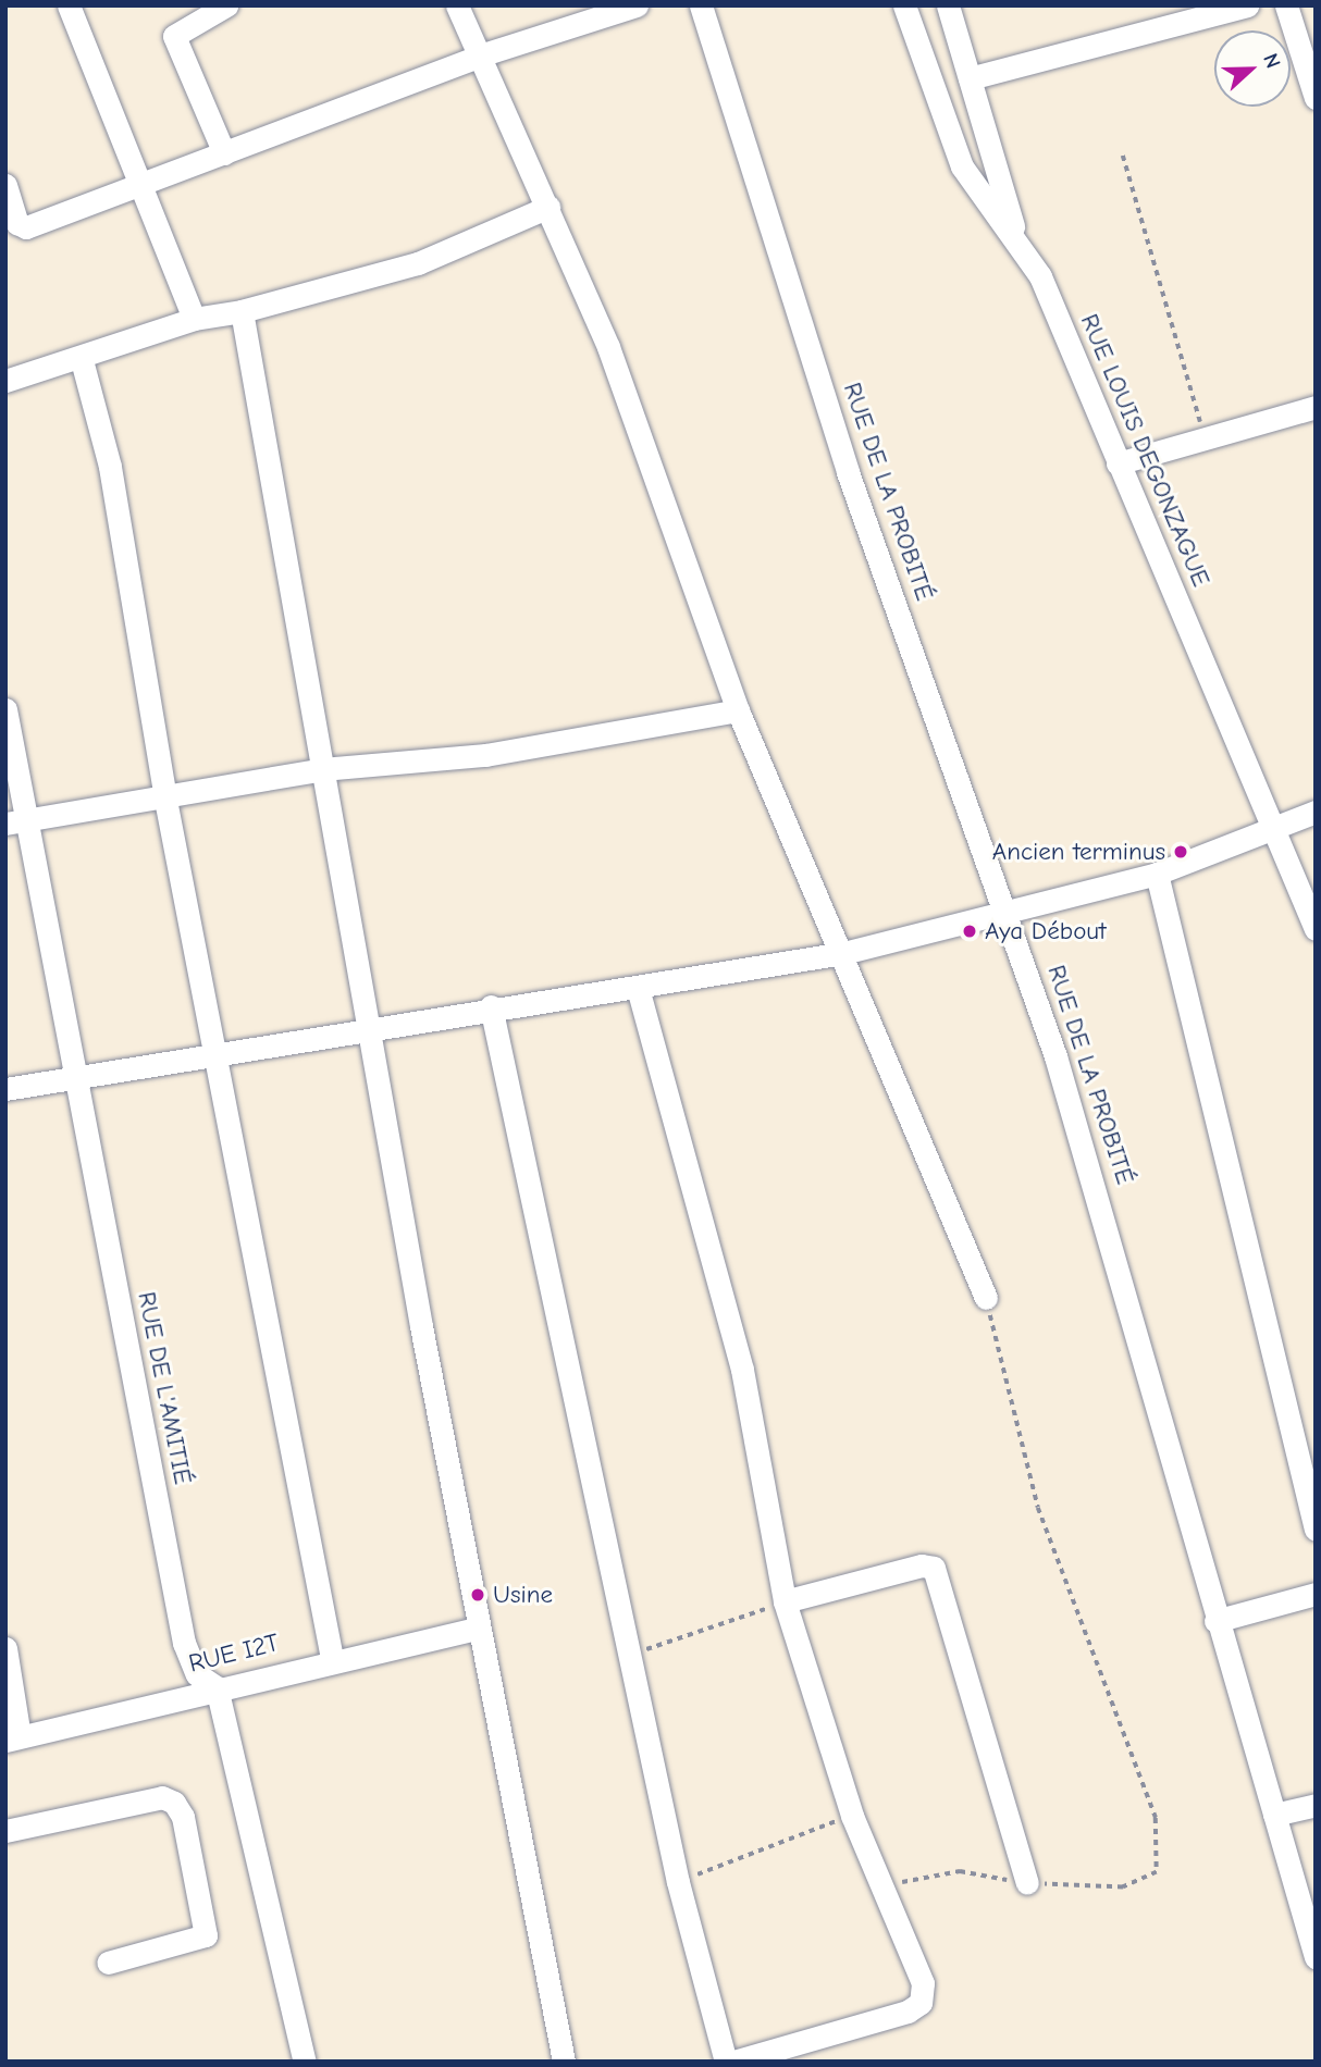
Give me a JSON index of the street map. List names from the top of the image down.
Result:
{
  "streets": {
    "street": [
      "RUE LOUIS DEGONZAGUE",
      "RUE DE LA PROBITÉ",
      "RUE DE L'AMITIÉ",
      "RUE I2T"
    ]
  },
  "crossings": [
    ["RUE DE L'AMITIÉ", "RUE I2T"]
  ],
  "places": ["Ancien terminus", "Aya Débout", "Usine"],
  "north": "right"
}
